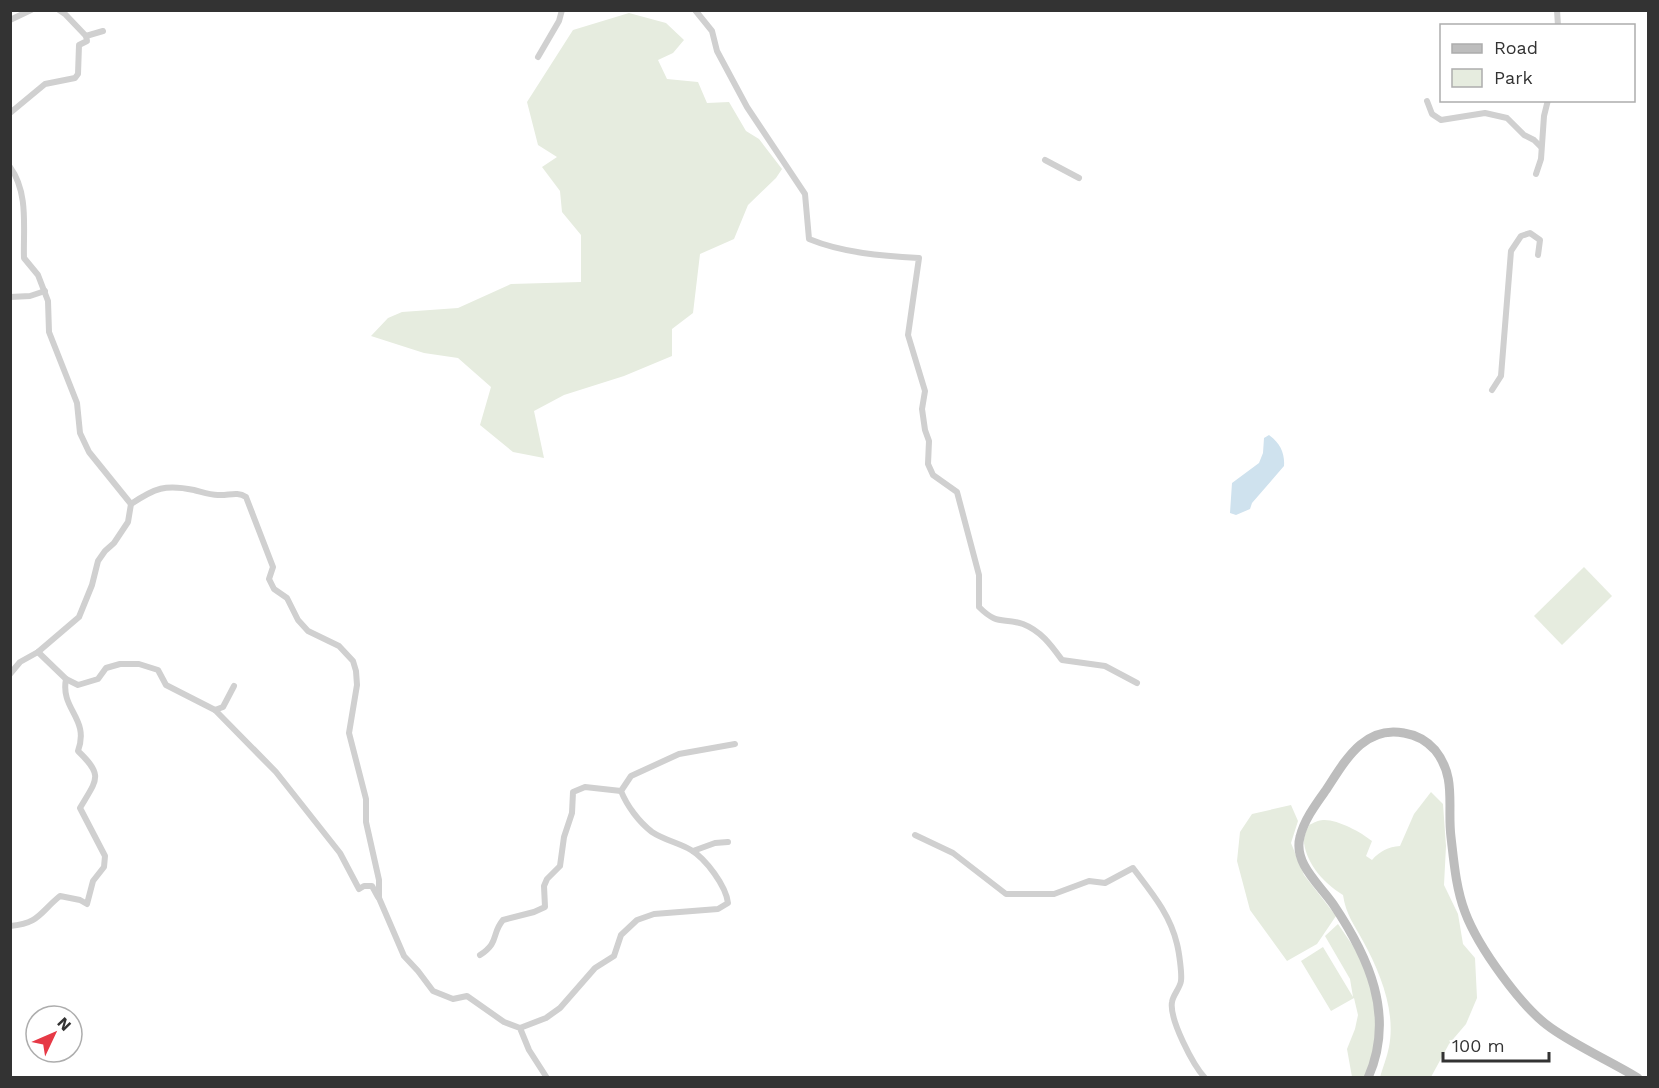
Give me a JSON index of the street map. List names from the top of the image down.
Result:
{
  "legend": ["Road", "Park"],
  "scale_bar": "100 m",
  "north": "top right"
}
